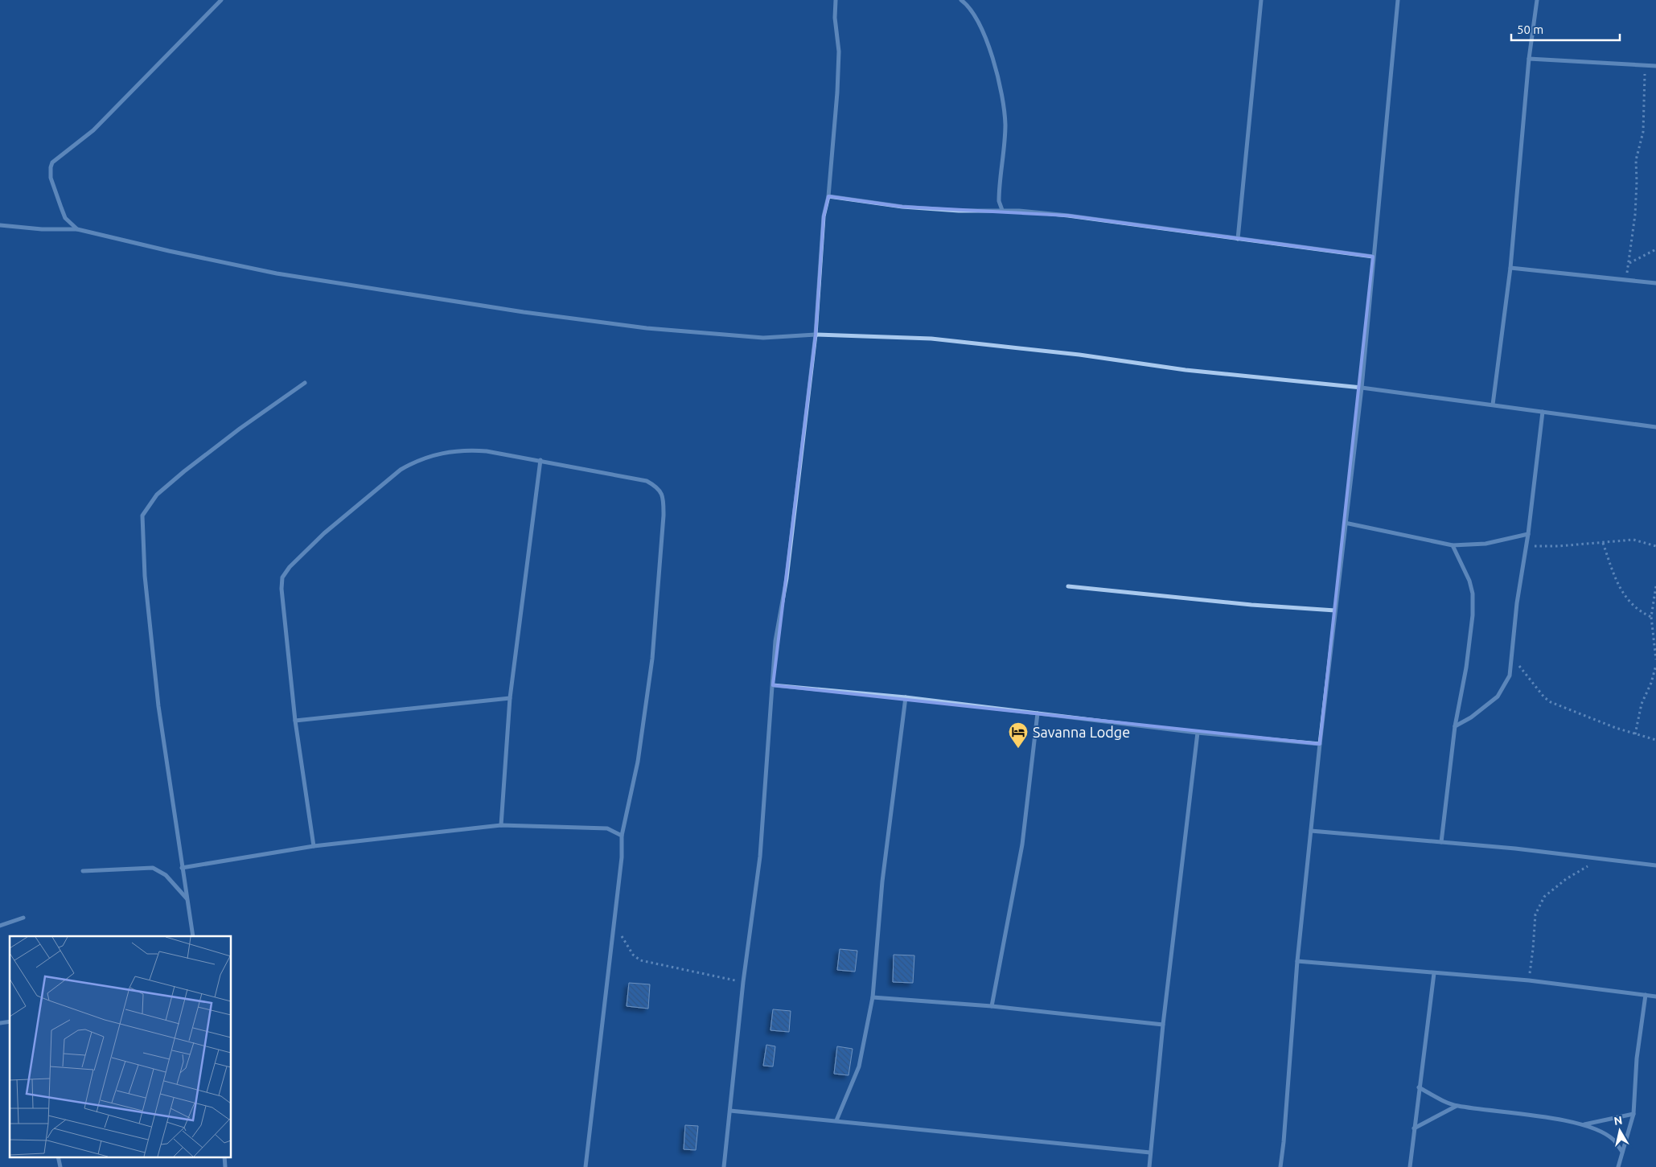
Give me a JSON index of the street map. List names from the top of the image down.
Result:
{
  "places": {
    "hotel": ["Savanna Lodge"]
  },
  "scale_bar": "50 m",
  "north": "top"
}
